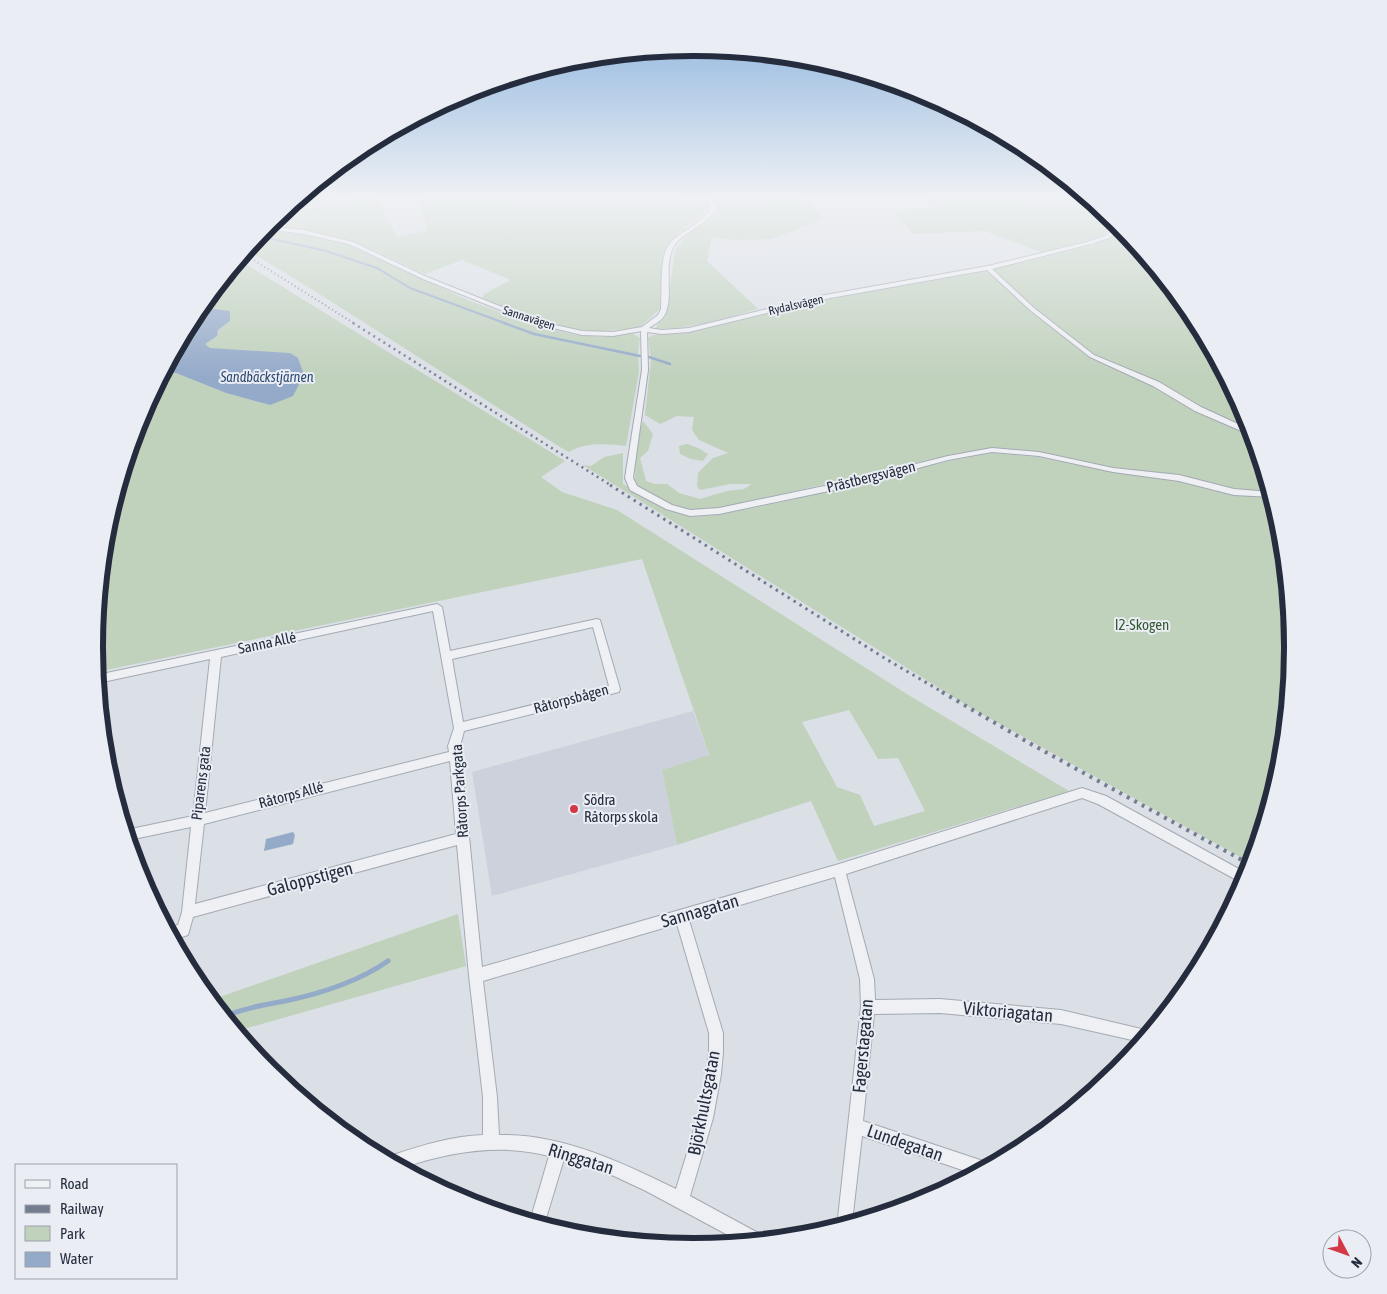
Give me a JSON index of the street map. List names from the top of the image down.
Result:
{
  "streets": {
    "street": [
      "Rydalsvägen",
      "Sannavägen",
      "Prästbergsvägen",
      "Sanna Allé",
      "Råtorpsbågen",
      "Piparens gata",
      "Råtorps Parkgata",
      "Råtorps Allé",
      "Galoppstigen",
      "Sannagatan",
      "Viktoriagatan",
      "Fagerstagatan",
      "Björkhultsgatan",
      "Lundegatan",
      "Ringgatan"
    ]
  },
  "crossings": [
    ["Rydalsvägen", "Sannavägen"],
    ["Rydalsvägen", "Prästbergsvägen"],
    ["Sannavägen", "Prästbergsvägen"],
    ["Sanna Allé", "Piparens gata"],
    ["Sanna Allé", "Råtorps Parkgata"],
    ["Råtorpsbågen", "Råtorps Parkgata"],
    ["Piparens gata", "Råtorps Allé"],
    ["Piparens gata", "Galoppstigen"],
    ["Råtorps Parkgata", "Råtorps Allé"],
    ["Råtorps Parkgata", "Galoppstigen"],
    ["Råtorps Parkgata", "Sannagatan"],
    ["Sannagatan", "Fagerstagatan"],
    ["Sannagatan", "Björkhultsgatan"],
    ["Viktoriagatan", "Fagerstagatan"],
    ["Fagerstagatan", "Lundegatan"],
    ["Björkhultsgatan", "Ringgatan"]
  ],
  "water": ["Sandbäckstjärnen"],
  "parks": ["I2-Skogen"],
  "places": ["Södra Råtorps skola"],
  "legend": [
    "Road",
    "Railway",
    "Park",
    "Water"
  ],
  "north": "bottom right"
}
